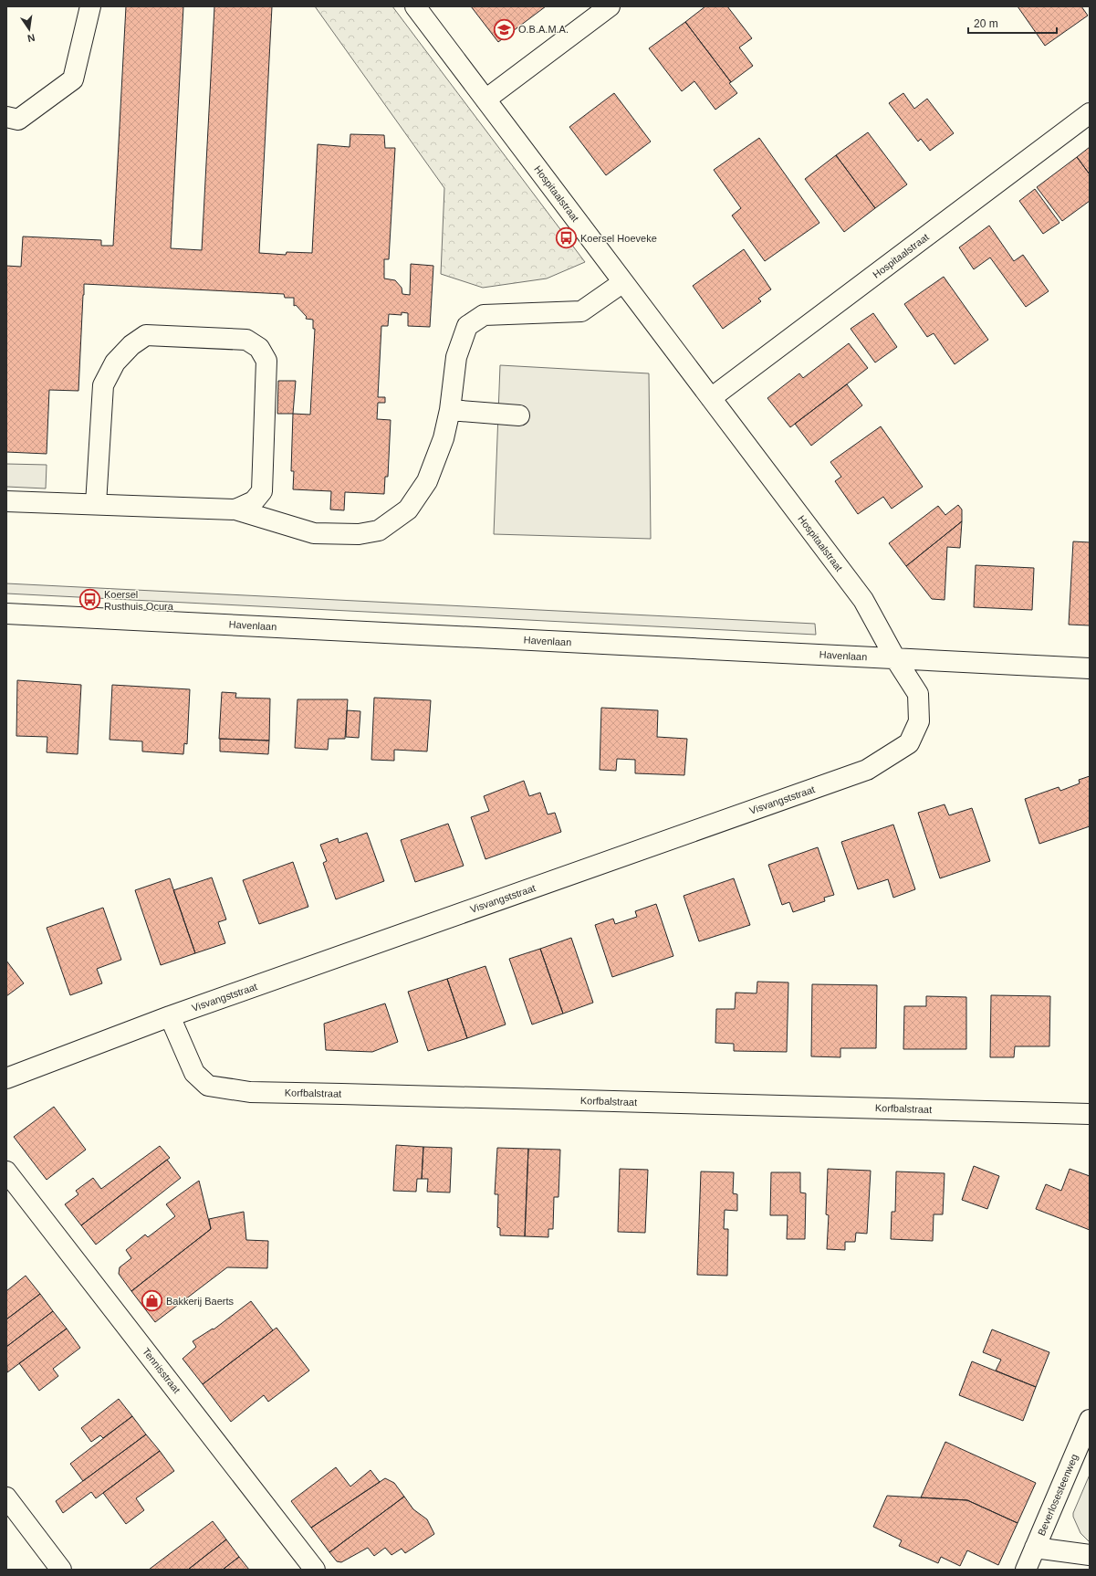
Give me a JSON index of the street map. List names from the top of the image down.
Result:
{
  "streets": {
    "street": [
      "Hospitaalstraat",
      "Havenlaan",
      "Visvangststraat",
      "Korfbalstraat",
      "Tennisstraat",
      "Beverlosesteenweg"
    ]
  },
  "crossings": [
    ["Hospitaalstraat", "Havenlaan"],
    ["Hospitaalstraat", "Visvangststraat"],
    ["Havenlaan", "Visvangststraat"],
    ["Visvangststraat", "Korfbalstraat"]
  ],
  "places": {
    "school or university": ["O.B.A.M.A."],
    "bus stop": ["Koersel Hoeveke", "Koersel Rusthuis Ocura"],
    "shop": ["Bakkerij Baerts"]
  },
  "scale_bar": "20 m",
  "north": "bottom"
}
